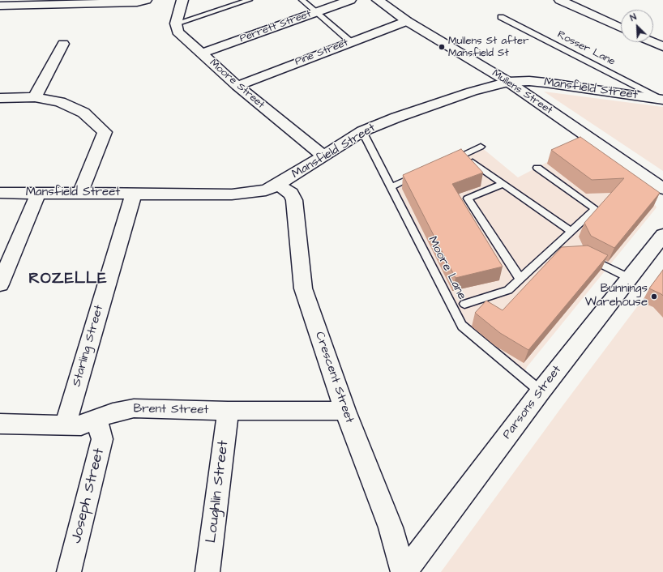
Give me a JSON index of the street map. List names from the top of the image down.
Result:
{
  "streets": {
    "street": [
      "Perrett Street",
      "Pine Street",
      "Moore Street",
      "Mansfield Street",
      "Mullens Street",
      "Starling Street",
      "Crescent Street",
      "Parsons Street",
      "Brent Street",
      "Loughlin Street",
      "Joseph Street"
    ],
    "lane": ["Rosser Lane", "Moore Lane"]
  },
  "crossings": [
    ["Perrett Street", "Moore Street"],
    ["Rosser Lane", "Mansfield Street"],
    ["Pine Street", "Moore Street"],
    ["Pine Street", "Mullens Street"],
    ["Moore Street", "Mansfield Street"],
    ["Mansfield Street", "Mullens Street"],
    ["Mansfield Street", "Moore Lane"],
    ["Mansfield Street", "Starling Street"],
    ["Mansfield Street", "Crescent Street"],
    ["Moore Lane", "Parsons Street"],
    ["Starling Street", "Brent Street"],
    ["Crescent Street", "Parsons Street"],
    ["Crescent Street", "Brent Street"],
    ["Brent Street", "Loughlin Street"],
    ["Brent Street", "Joseph Street"]
  ],
  "districts": ["ROZELLE"],
  "places": ["Mullens St after Mansfield St", "Bunnings Warehouse"],
  "north": "top left"
}
